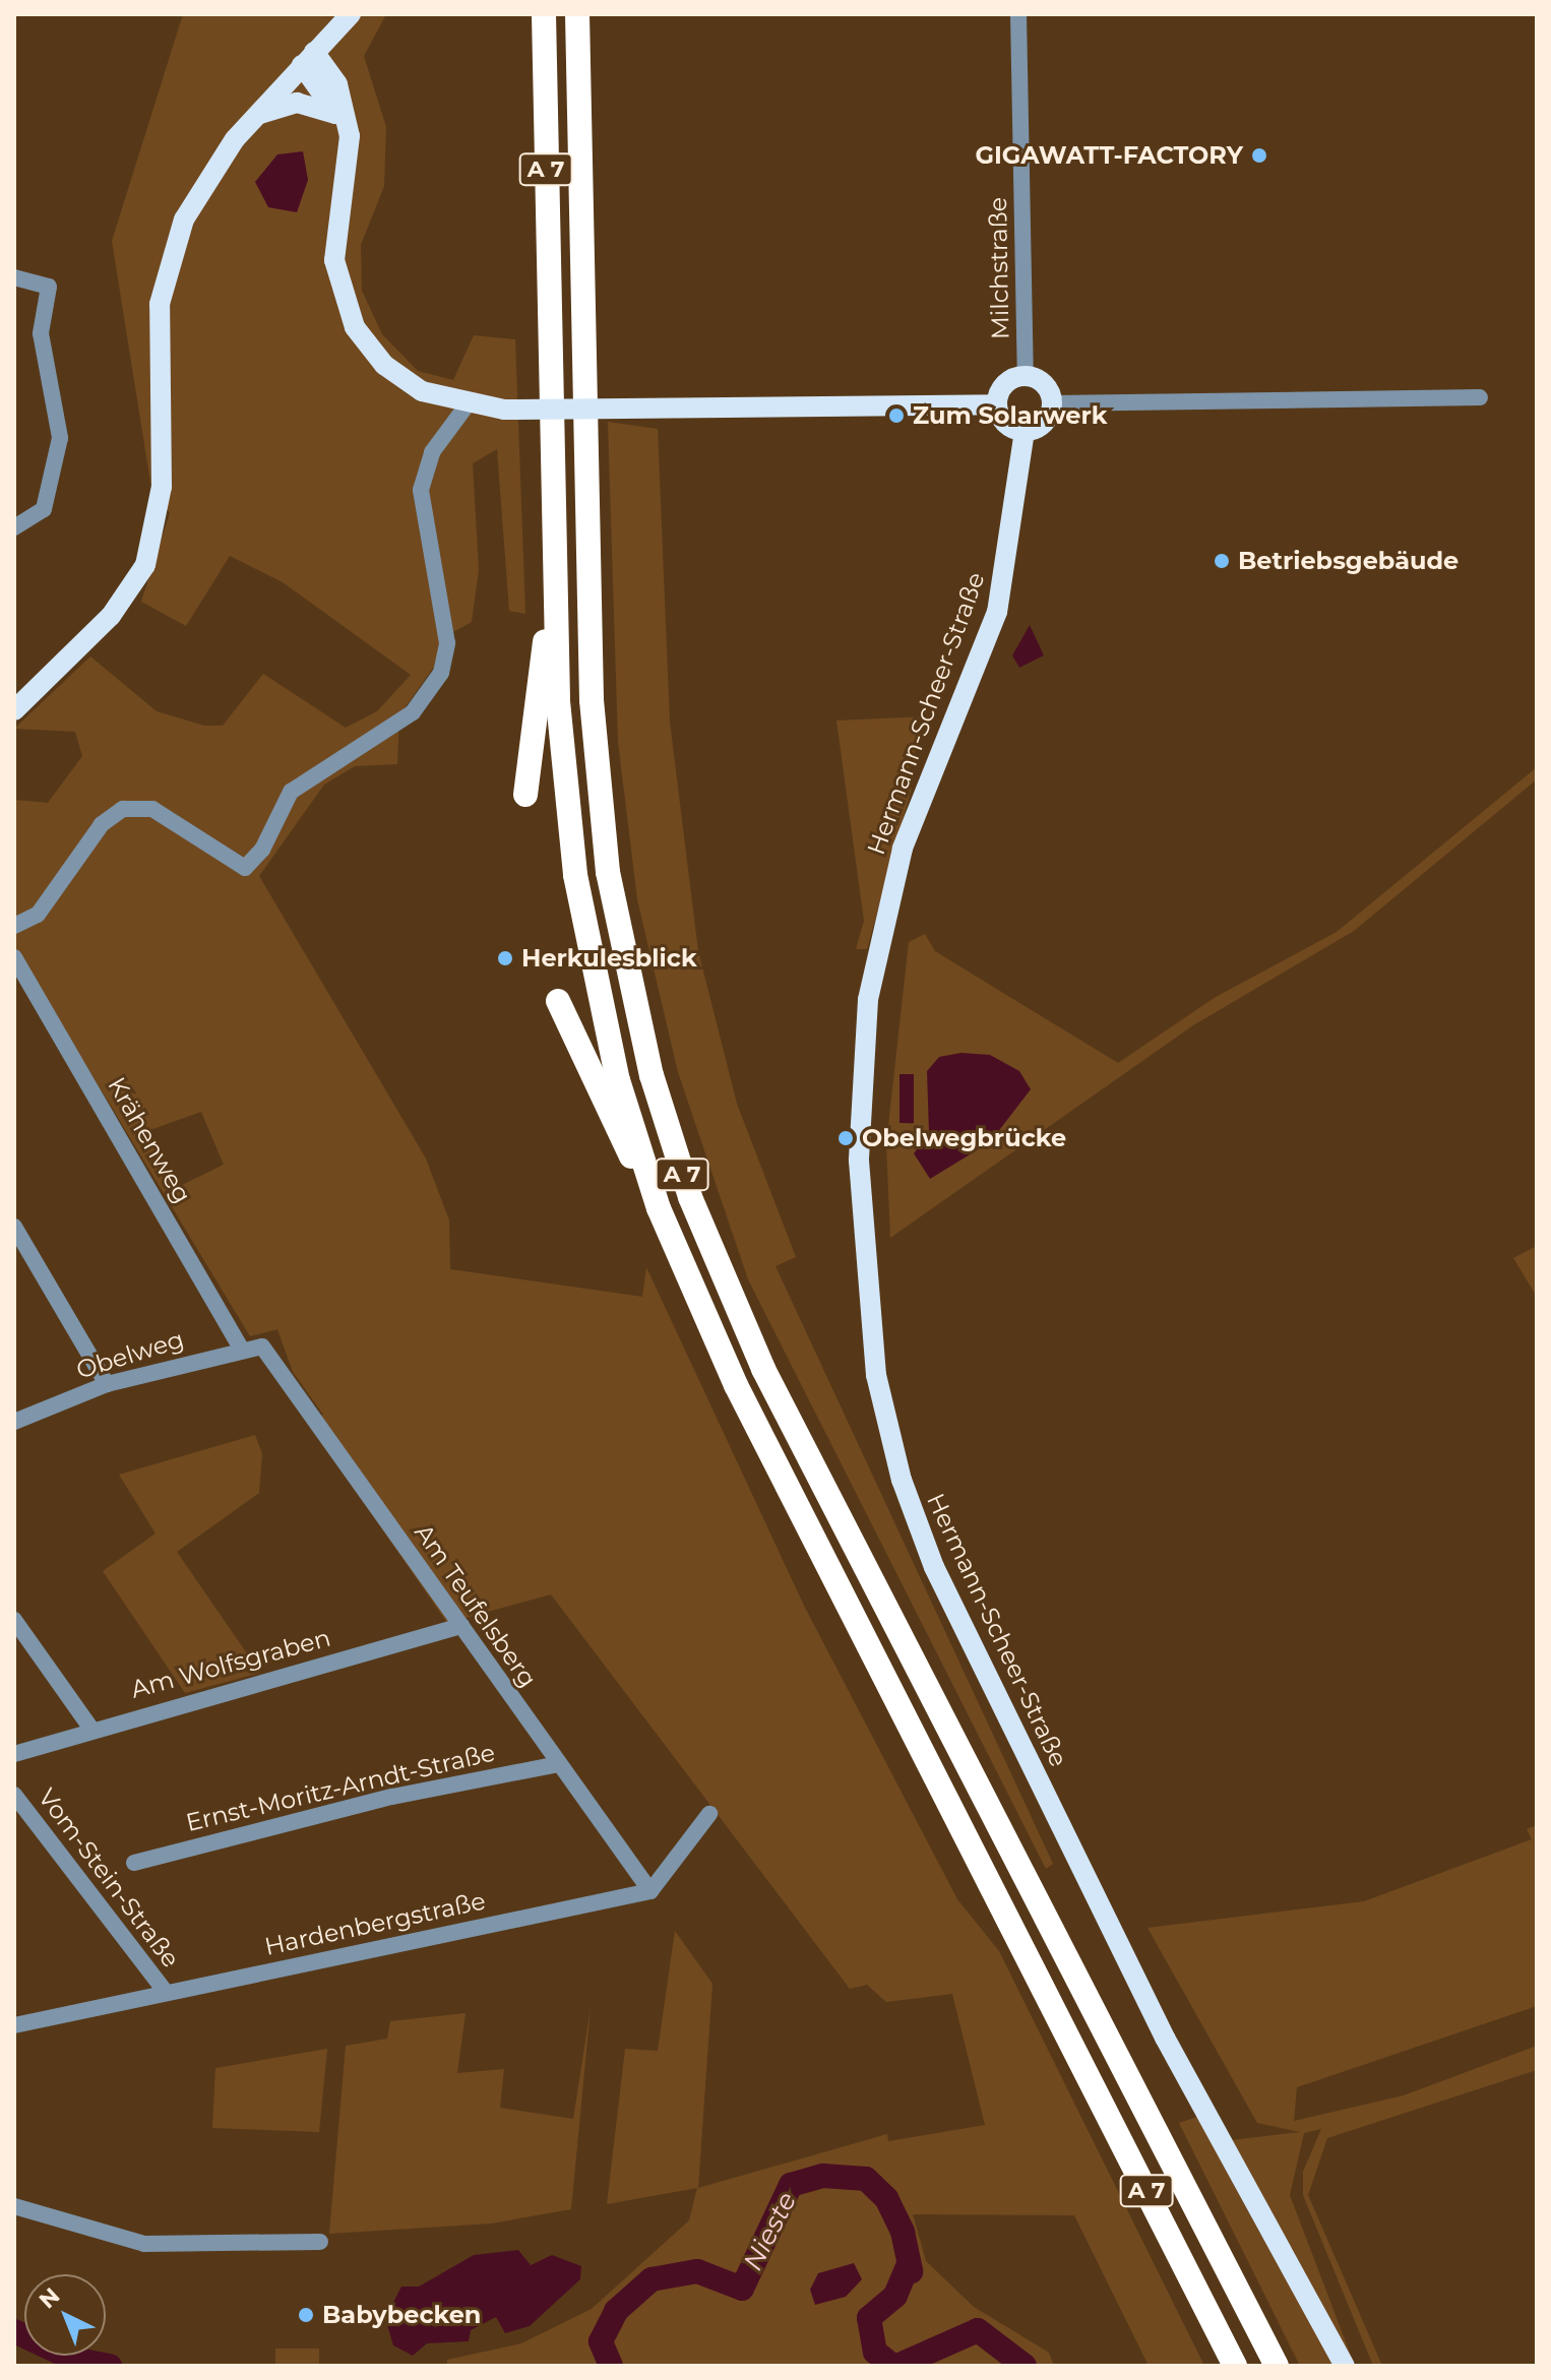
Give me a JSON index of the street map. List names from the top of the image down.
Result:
{
  "streets": {
    "highway": ["A 7"],
    "main road": ["Hermann-Scheer-Straße"],
    "street": [
      "Milchstraße",
      "Krähenweg",
      "Obelweg",
      "Am Teufelsberg",
      "Am Wolfsgraben",
      "Ernst-Moritz-Arndt-Straße",
      "Vom-Stein-Straße",
      "Hardenbergstraße"
    ]
  },
  "crossings": [
    ["Milchstraße", "Hermann-Scheer-Straße"],
    ["Krähenweg", "Obelweg"],
    ["Obelweg", "Am Teufelsberg"],
    ["Am Teufelsberg", "Am Wolfsgraben"],
    ["Am Teufelsberg", "Ernst-Moritz-Arndt-Straße"],
    ["Am Teufelsberg", "Hardenbergstraße"],
    ["Vom-Stein-Straße", "Hardenbergstraße"]
  ],
  "water": ["Nieste"],
  "places": [
    "GIGAWATT-FACTORY",
    "Zum Solarwerk",
    "Betriebsgebäude",
    "Herkulesblick",
    "Obelwegbrücke",
    "Babybecken"
  ],
  "north": "top left"
}
